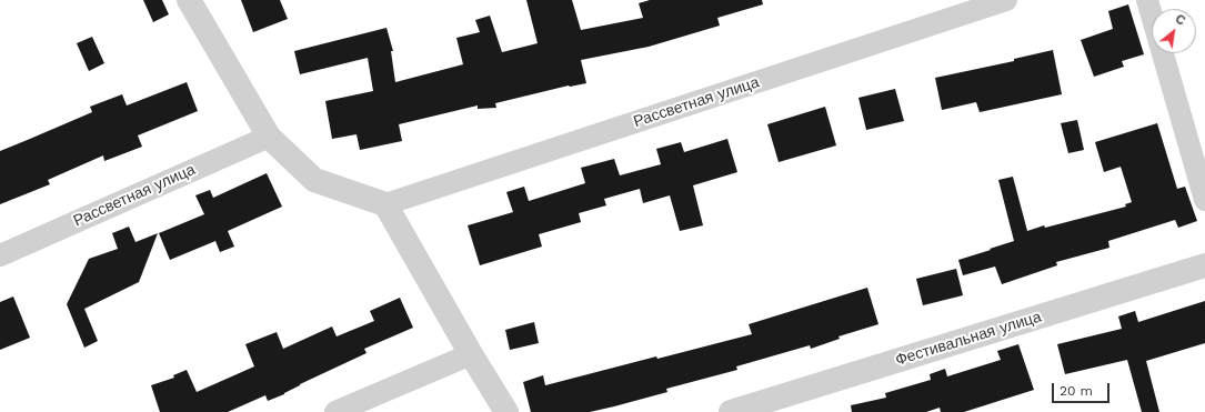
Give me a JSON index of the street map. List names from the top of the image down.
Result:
{
  "streets": {
    "street": ["Рассветная улица", "Фестивальная улица"]
  },
  "scale_bar": "20 m",
  "north": "top right"
}
